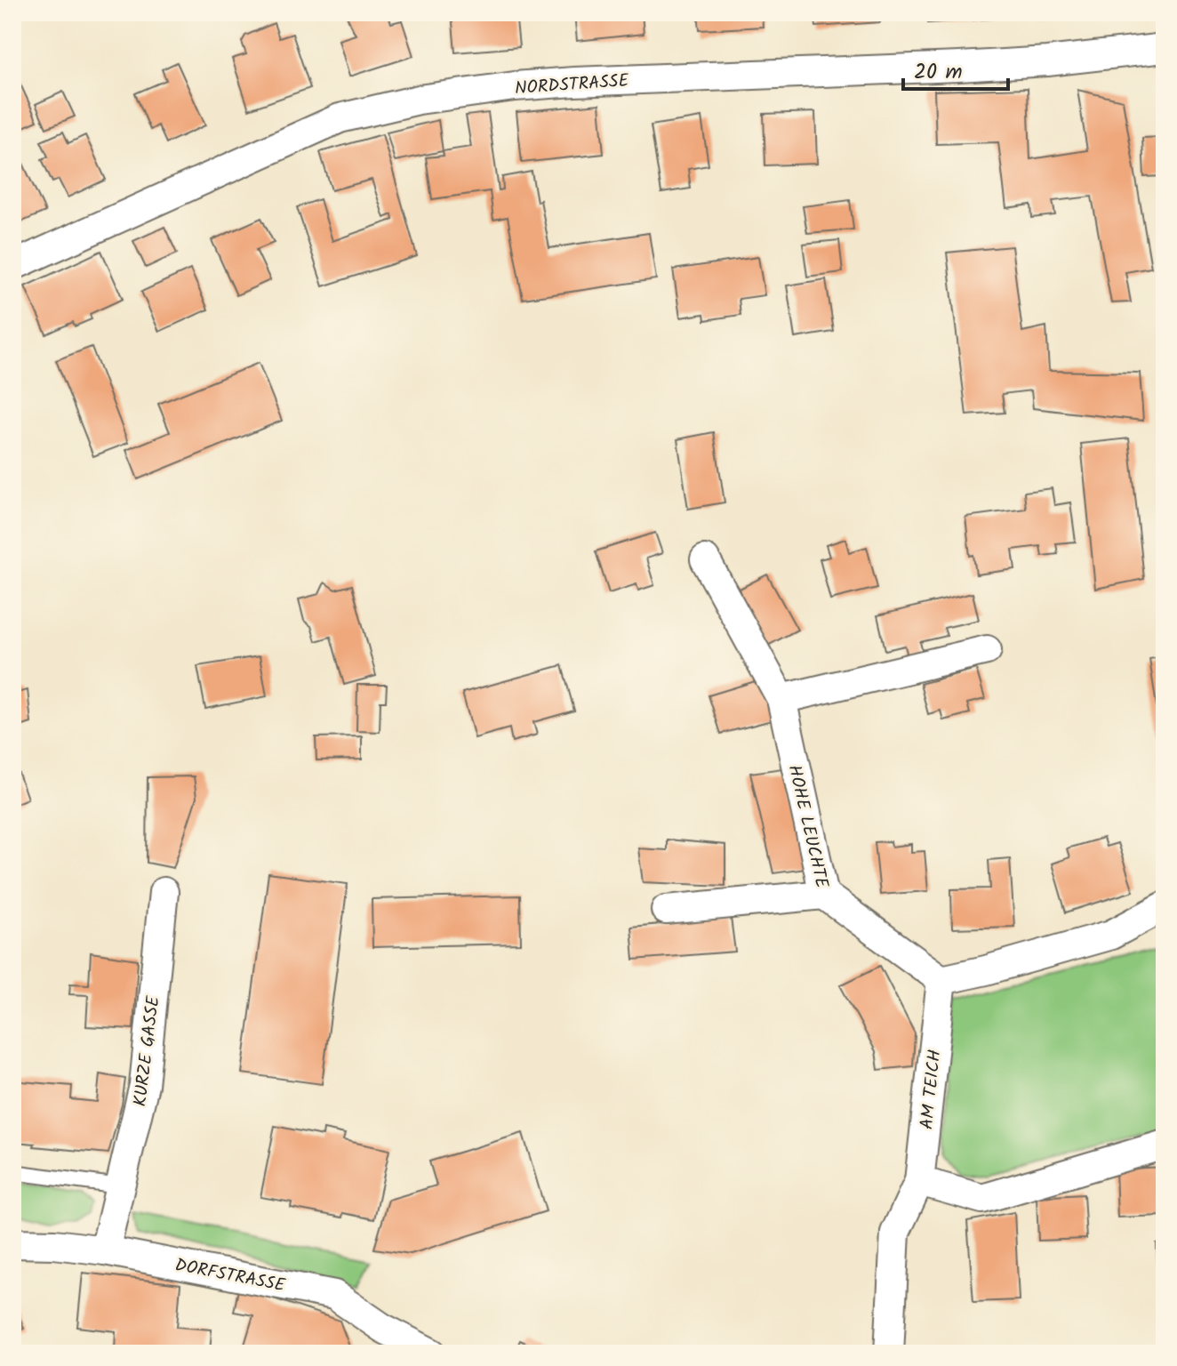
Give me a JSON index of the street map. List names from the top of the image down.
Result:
{
  "streets": {
    "street": [
      "NORDSTRASSE",
      "HOHE LEUCHTE",
      "KURZE GASSE",
      "AM TEICH",
      "DORFSTRASSE"
    ]
  },
  "crossings": [
    ["HOHE LEUCHTE", "AM TEICH"],
    ["KURZE GASSE", "DORFSTRASSE"]
  ],
  "scale_bar": "20 m"
}
